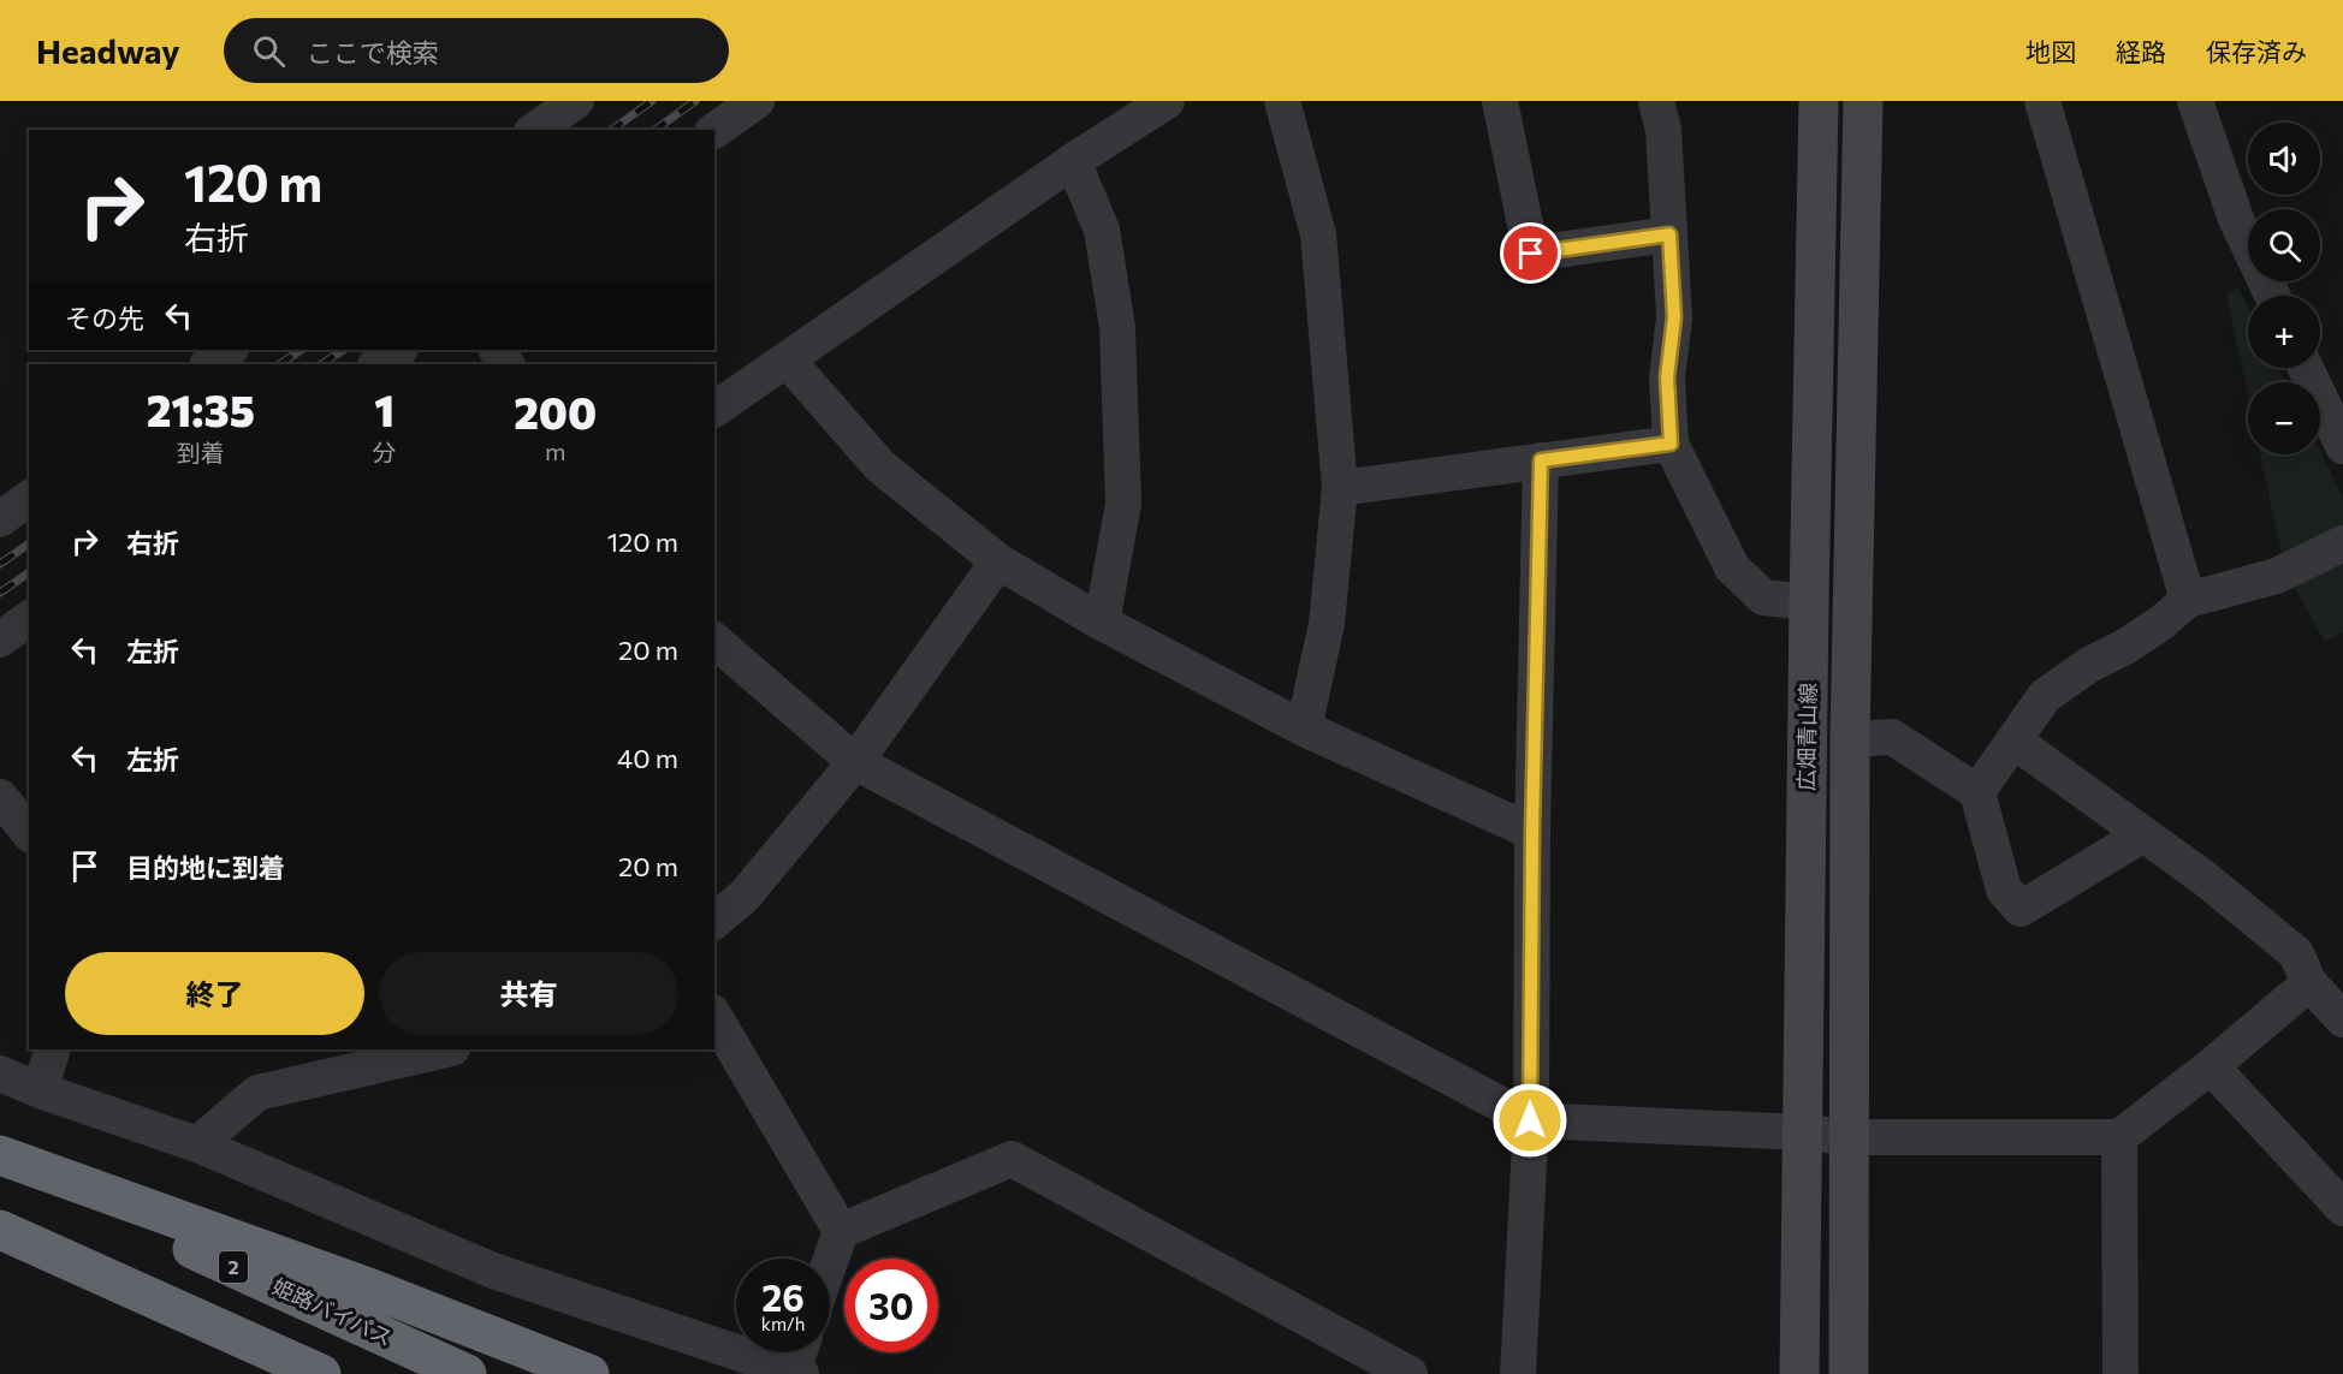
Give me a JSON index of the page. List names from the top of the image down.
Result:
{
  "streets": {
    "highway": ["2", "姫路バイパス"],
    "main road": ["広畑青山線"]
  },
  "page": {
    "header": "Headway",
    "search": "ここで検索",
    "nav": ["地図", "経路", "保存済み"],
    "map_buttons": ["+", "−"],
    "turn": ["120 m", "右折"],
    "then": "その先",
    "eta": [
      "21:35",
      "到着",
      "1",
      "分",
      "200",
      "m"
    ],
    "list": [
      {
        "name": "右折",
        "value": "120 m"
      },
      {
        "name": "左折",
        "value": "20 m"
      },
      {
        "name": "左折",
        "value": "40 m"
      },
      {
        "name": "目的地に到着",
        "value": "20 m"
      }
    ],
    "buttons": ["終了", "共有"],
    "speed": "26 km/h",
    "limit": "30"
  }
}
